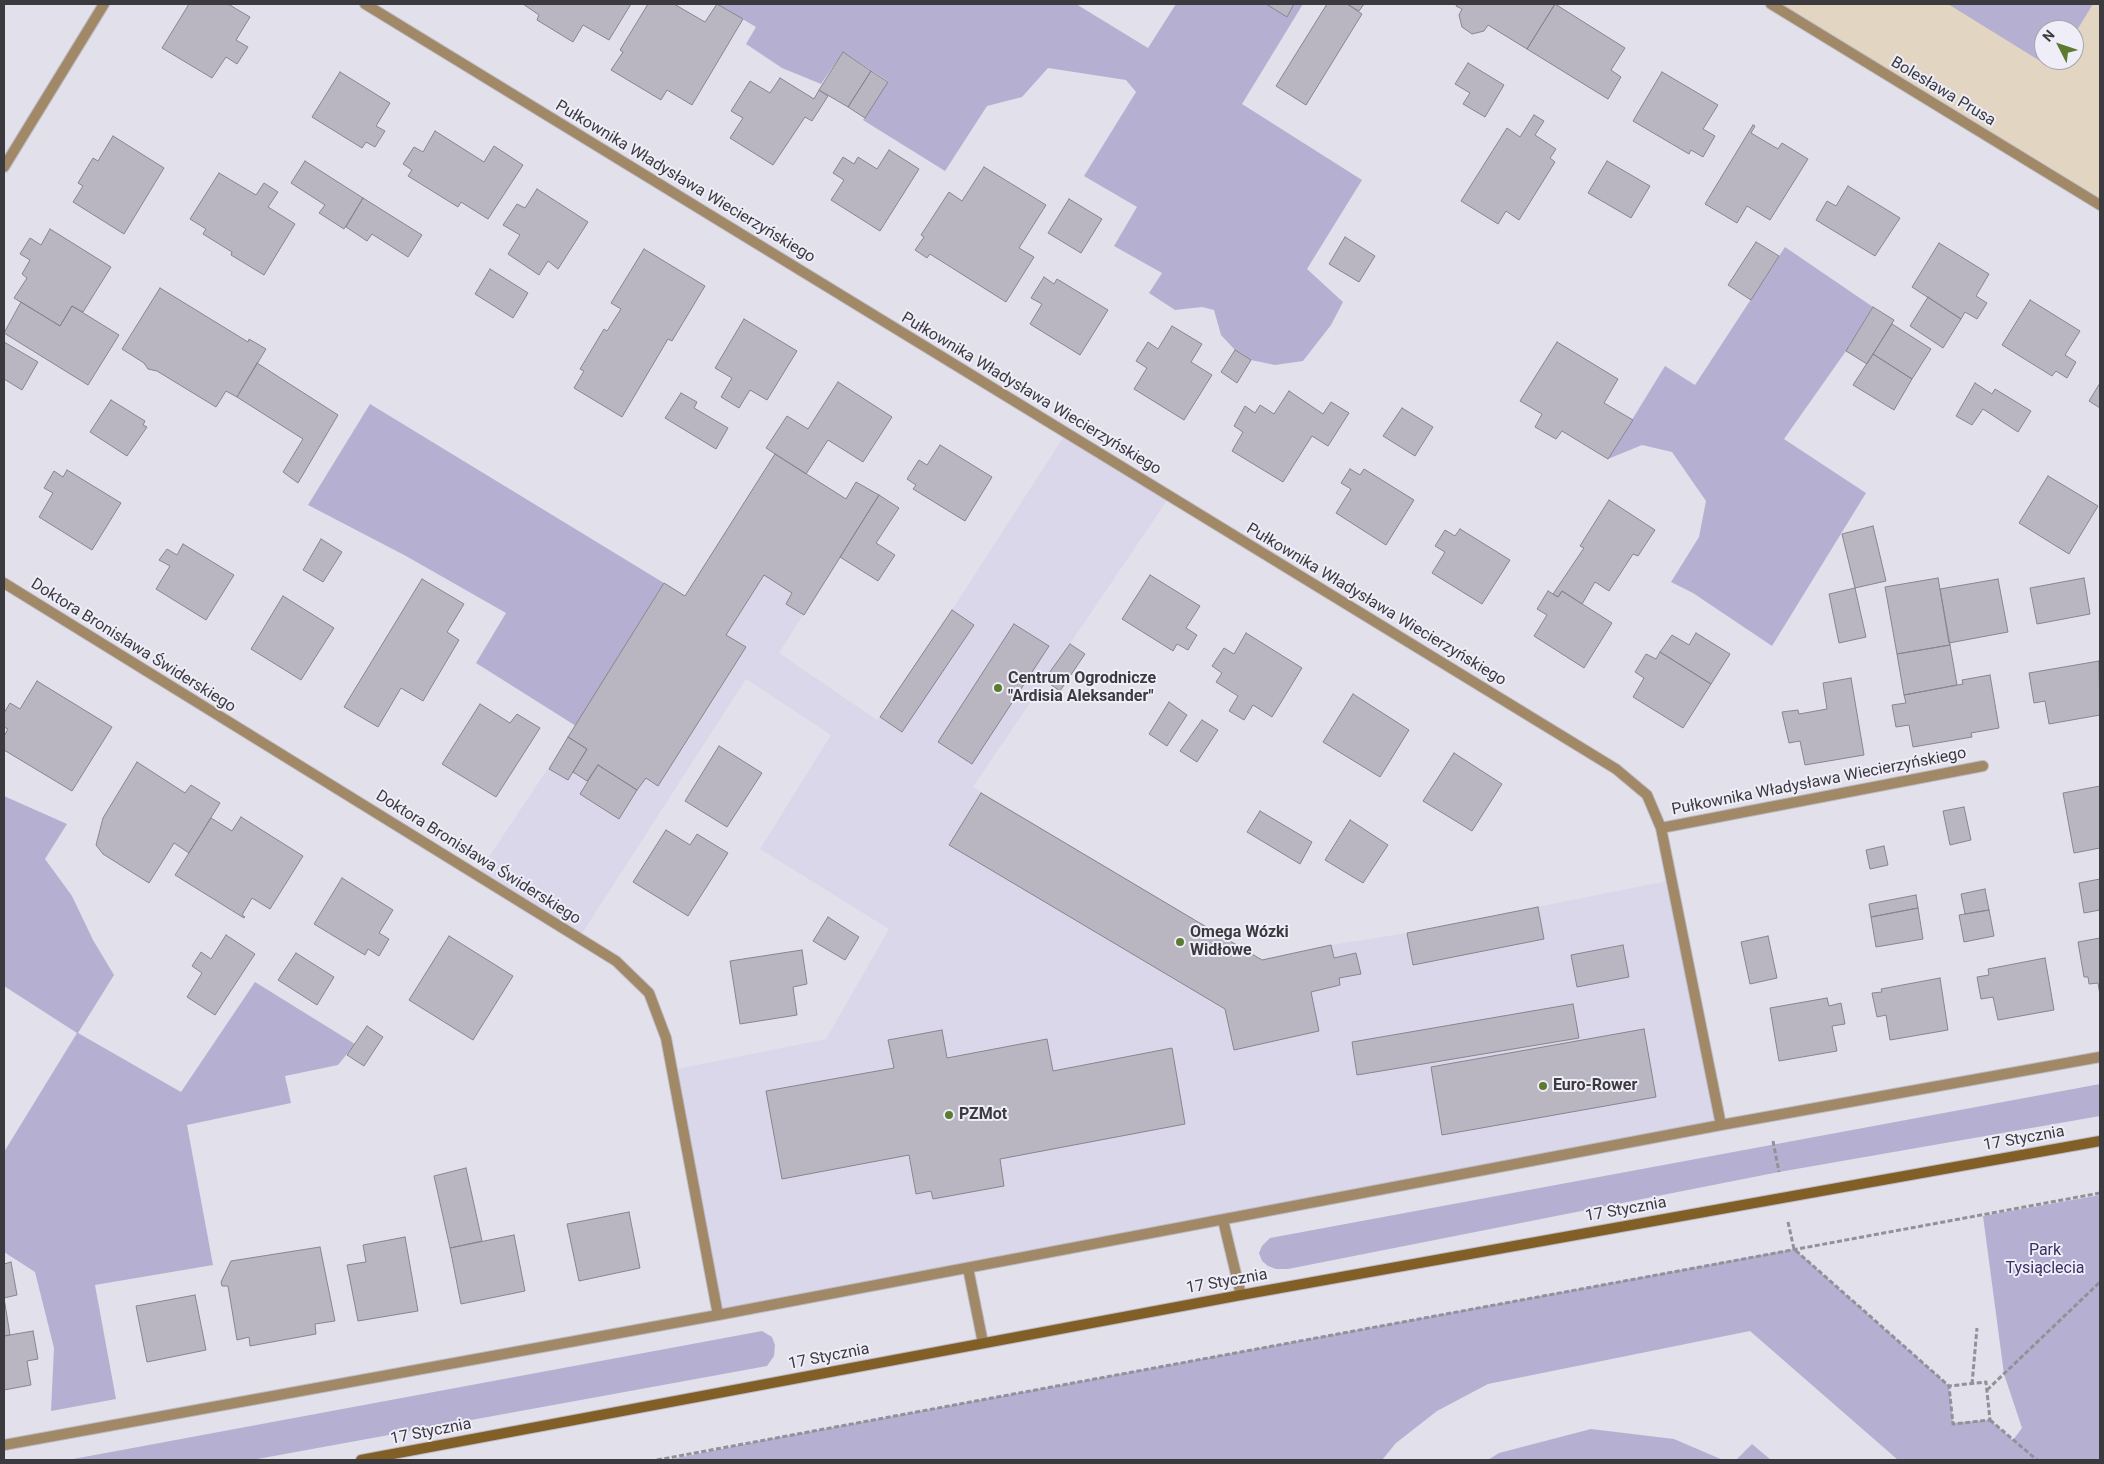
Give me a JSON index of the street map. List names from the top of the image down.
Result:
{
  "streets": {
    "street": [
      "Bolesława Prusa",
      "Pułkownika Władysława Wiecierzyńskiego",
      "Doktora Bronisława Świderskiego",
      "17 Stycznia"
    ]
  },
  "parks": ["Park Tysiąclecia"],
  "places": [
    "Centrum Ogrodnicze \"Ardisia Aleksander\"",
    "Omega Wózki Widłowe",
    "Euro-Rower",
    "PZMot"
  ],
  "north": "top left"
}
